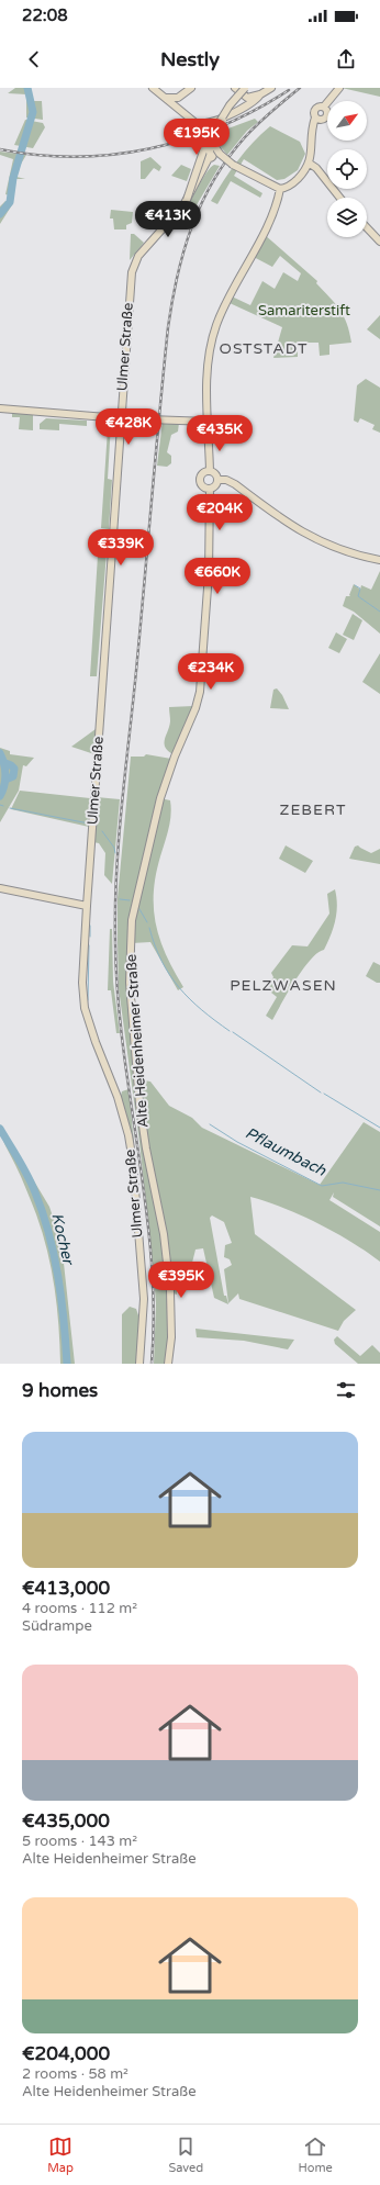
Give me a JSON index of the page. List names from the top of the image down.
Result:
{
  "streets": {
    "street": ["Ulmer Straße", "Alte Heidenheimer Straße"]
  },
  "districts": ["OSTSTADT", "ZEBERT", "PELZWASEN"],
  "water": ["Pflaumbach", "Kocher"],
  "parks": ["Samariterstift"],
  "north": "top right",
  "page": {
    "status": "22:08",
    "header": "Nestly",
    "price": [
      "€195K",
      "€413K",
      "€428K",
      "€435K",
      "€204K",
      "€339K",
      "€660K",
      "€234K",
      "€395K"
    ],
    "heading": "9 homes",
    "list": [
      {
        "name": "€413,000",
        "note": "4 rooms · 112 m² · Südrampe"
      },
      {
        "name": "€435,000",
        "note": "5 rooms · 143 m² · Alte Heidenheimer Straße"
      },
      {
        "name": "€204,000",
        "note": "2 rooms · 58 m² · Alte Heidenheimer Straße"
      }
    ],
    "tabs": ["Map", "Saved", "Home"]
  }
}
